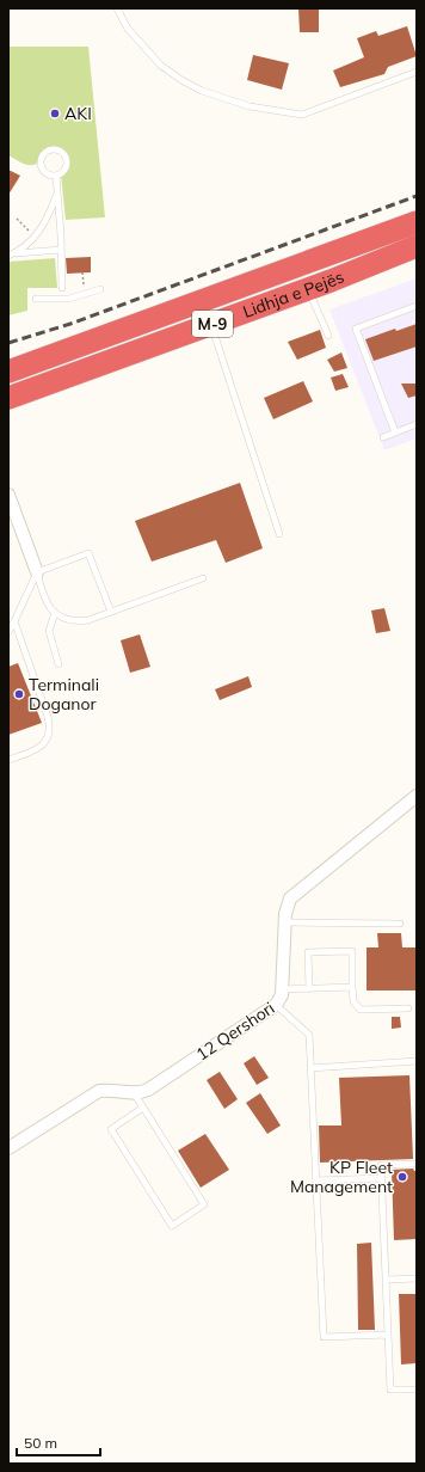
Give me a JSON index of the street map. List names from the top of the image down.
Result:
{
  "streets": {
    "highway": ["Lidhja e Pejës", "M-9"],
    "street": ["12 Qershori"]
  },
  "places": ["AKI", "Terminali Doganor", "KP Fleet Management"],
  "scale_bar": "50 m"
}
